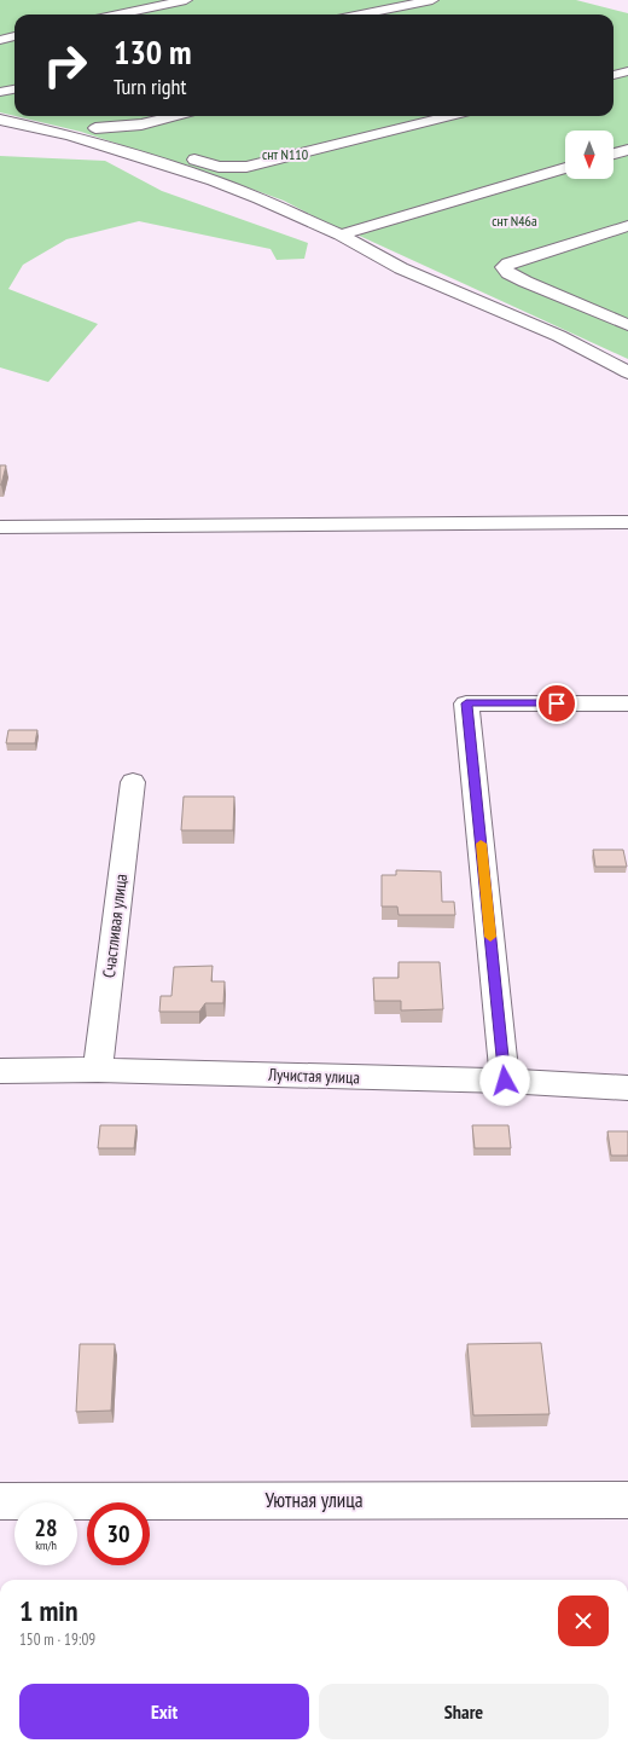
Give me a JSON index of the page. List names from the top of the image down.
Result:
{
  "streets": {
    "street": ["Счастливая улица", "Лучистая улица", "Уютная улица"]
  },
  "crossings": [
    ["Счастливая улица", "Лучистая улица"]
  ],
  "parks": ["снт N110", "снт N46а"],
  "north": "bottom",
  "page": {
    "turn": ["130 m", "Turn right"],
    "speed": "28 km/h",
    "limit": "30",
    "heading": ["1 min", "150 m · 19:09"],
    "buttons": ["Exit", "Share"]
  }
}
